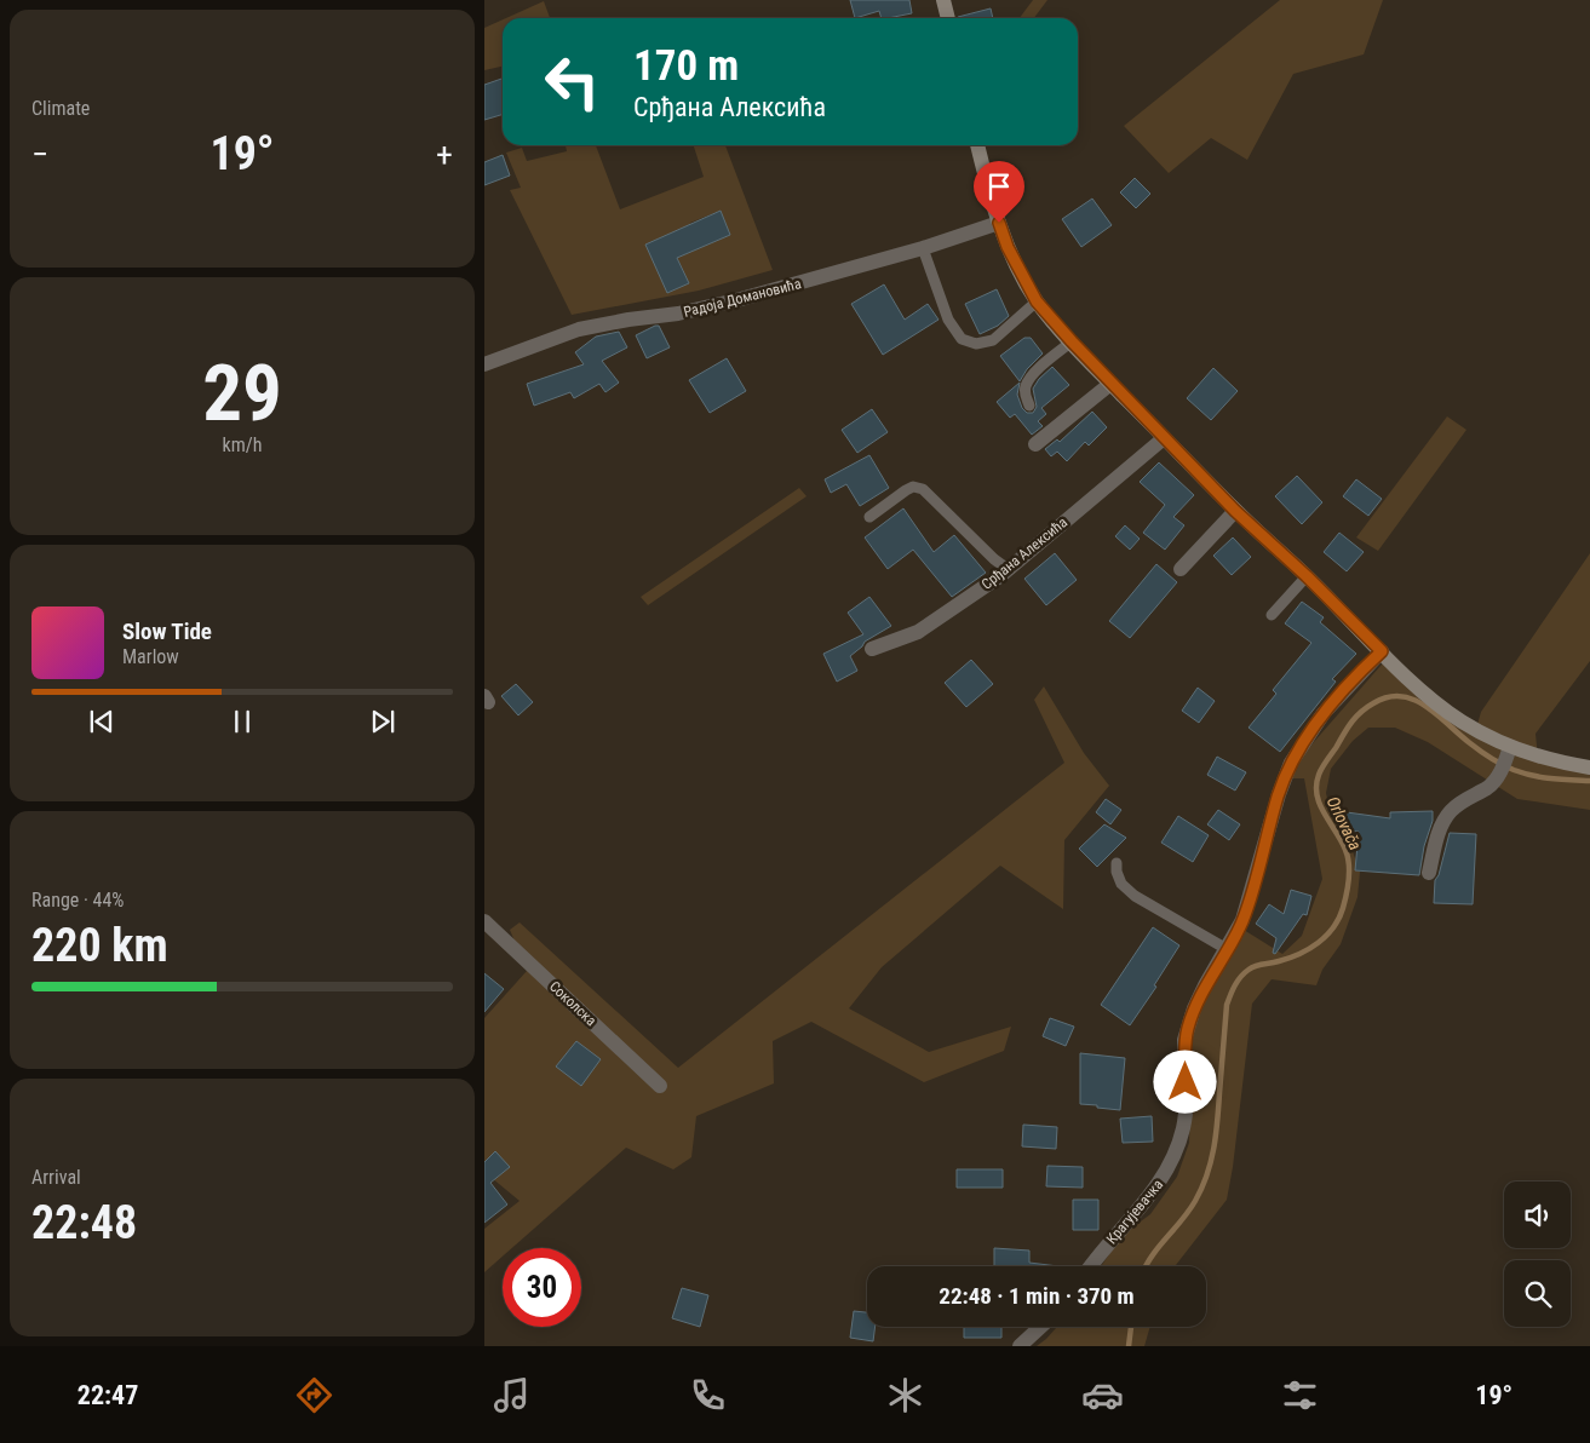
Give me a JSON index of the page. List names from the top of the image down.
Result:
{
  "streets": {
    "street": [
      "Радоја Домановића",
      "Срђана Алексића",
      "Соколска",
      "Крагујевачка"
    ]
  },
  "water": ["Orlovača"],
  "page": {
    "tile": [
      "Climate",
      ["29", "km/h"],
      ["Range · 44%", "220 km"],
      ["Arrival", "22:48"]
    ],
    "turn": ["170 m", "Срђана Алексића"],
    "heat": ["−", "19°", "+"],
    "song": ["Slow Tide", "Marlow"],
    "limit": "30",
    "trip": "22:48 · 1 min · 370 m",
    "tabs": ["22:47", "19°"]
  }
}
